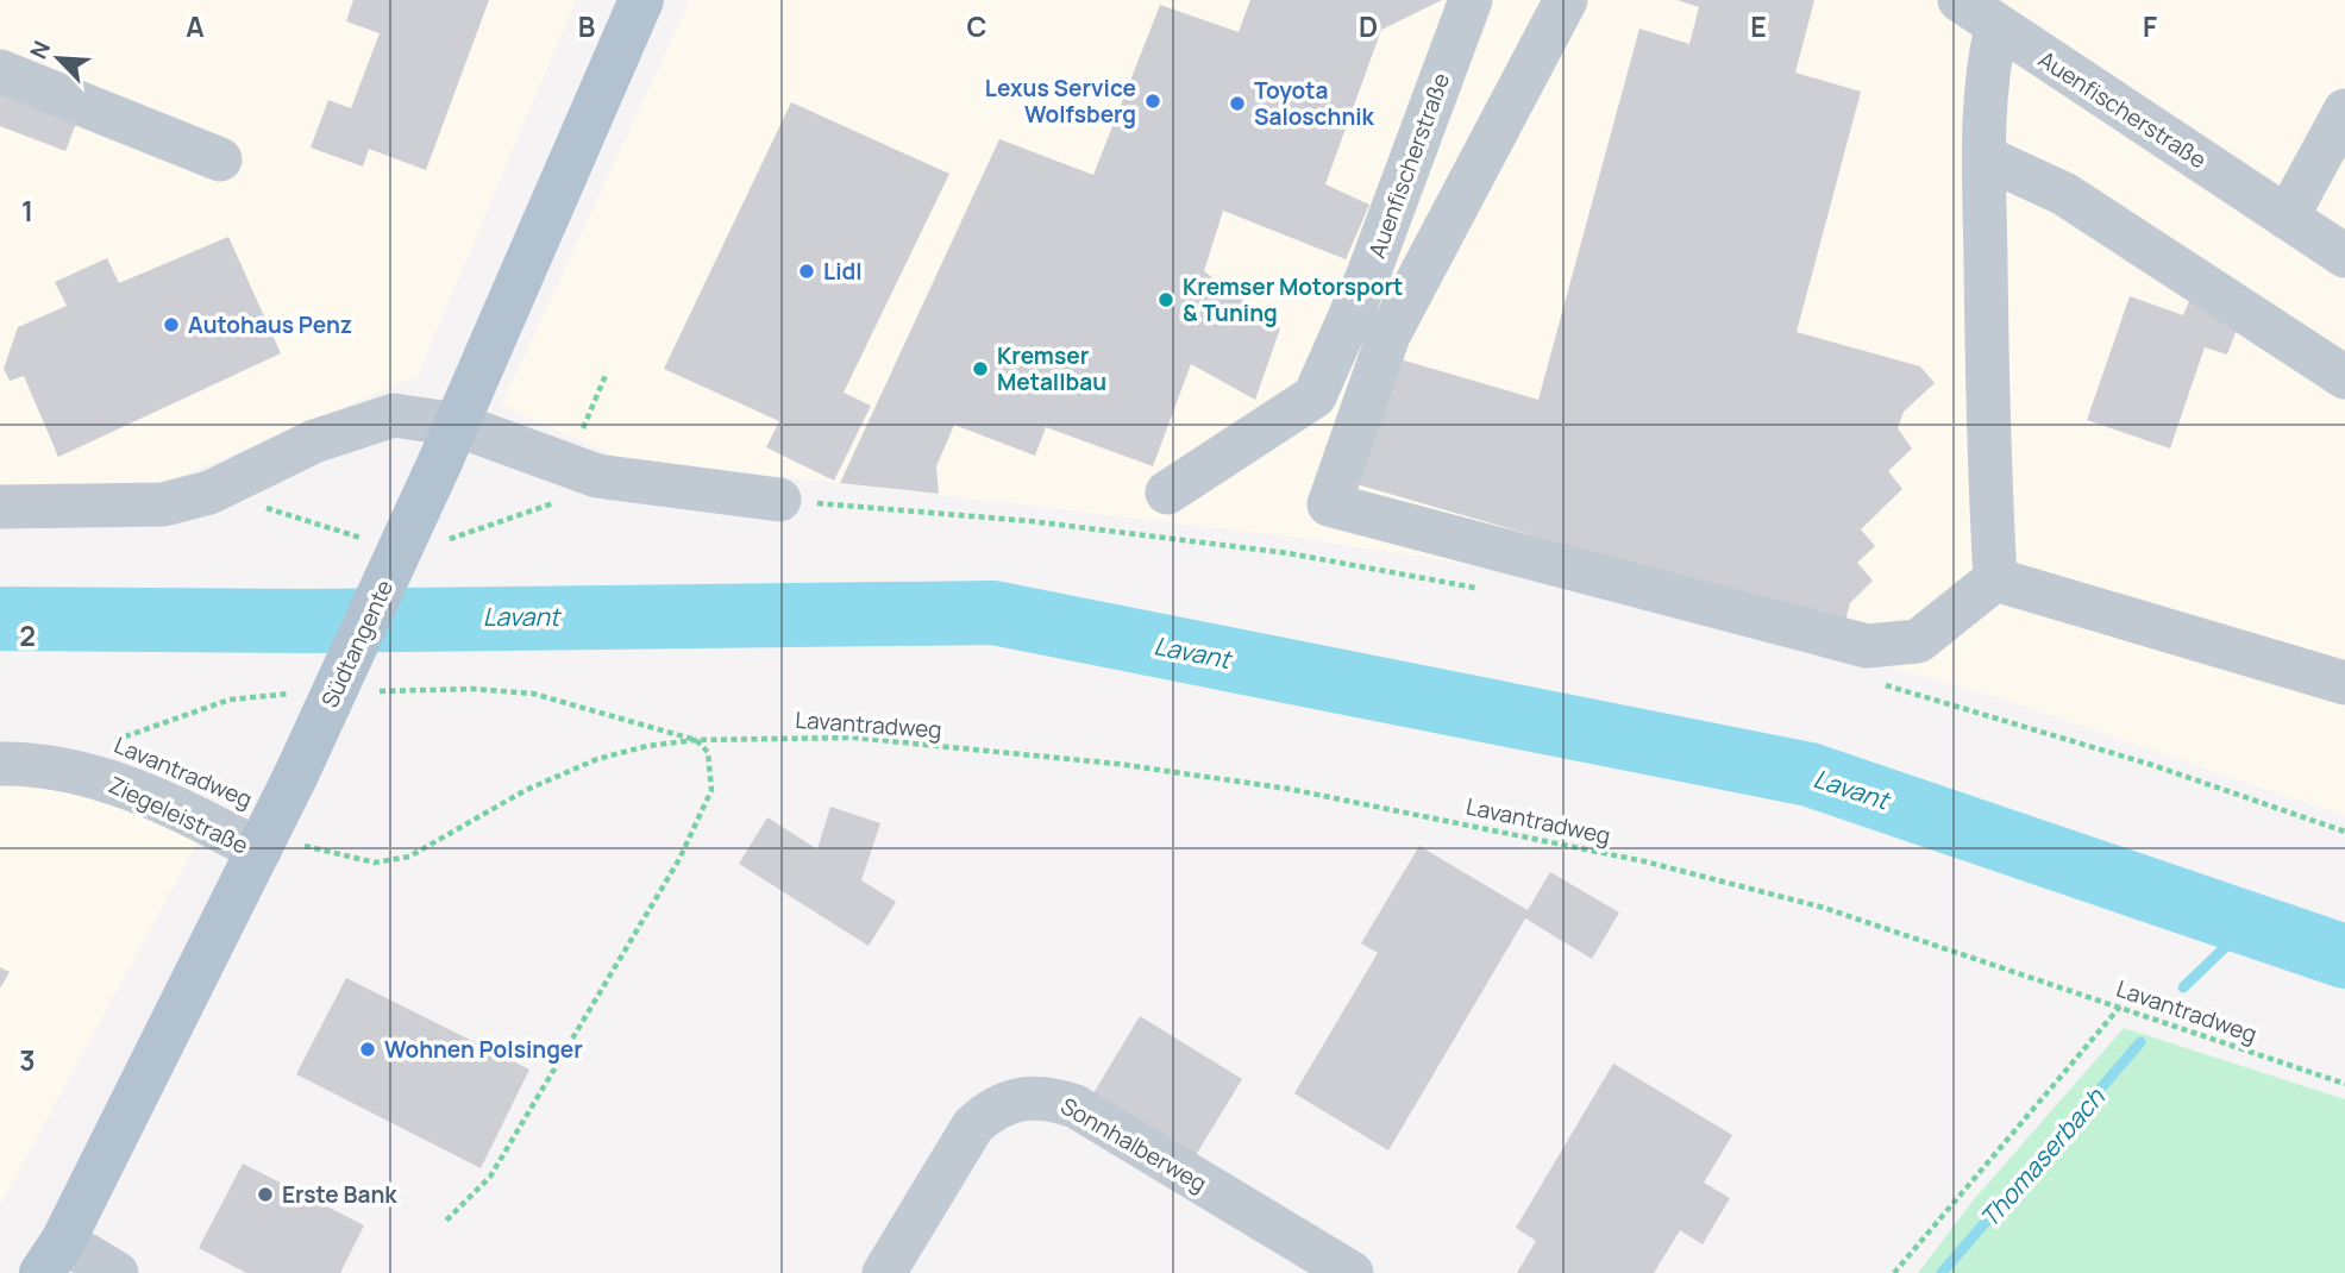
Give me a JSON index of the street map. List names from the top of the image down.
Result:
{
  "streets": {
    "main road": ["Südtangente"],
    "street": ["Auenfischerstraße", "Ziegeleistraße", "Sonnhalberweg"],
    "path": ["Lavantradweg"]
  },
  "crossings": [
    ["Südtangente", "Lavantradweg"],
    ["Südtangente", "Ziegeleistraße"],
    ["Lavantradweg", "Ziegeleistraße"]
  ],
  "water": ["Lavant", "Thomaserbach"],
  "places": [
    "Lexus Service Wolfsberg",
    "Toyota Saloschnik",
    "Lidl",
    "Kremser Motorsport & Tuning",
    "Autohaus Penz",
    "Kremser Metallbau",
    "Wohnen Polsinger",
    "Erste Bank"
  ],
  "north": "top left",
  "grid": {
    "columns": [
      "A",
      "B",
      "C",
      "D",
      "E",
      "F"
    ],
    "rows": ["1", "2", "3"]
  }
}
